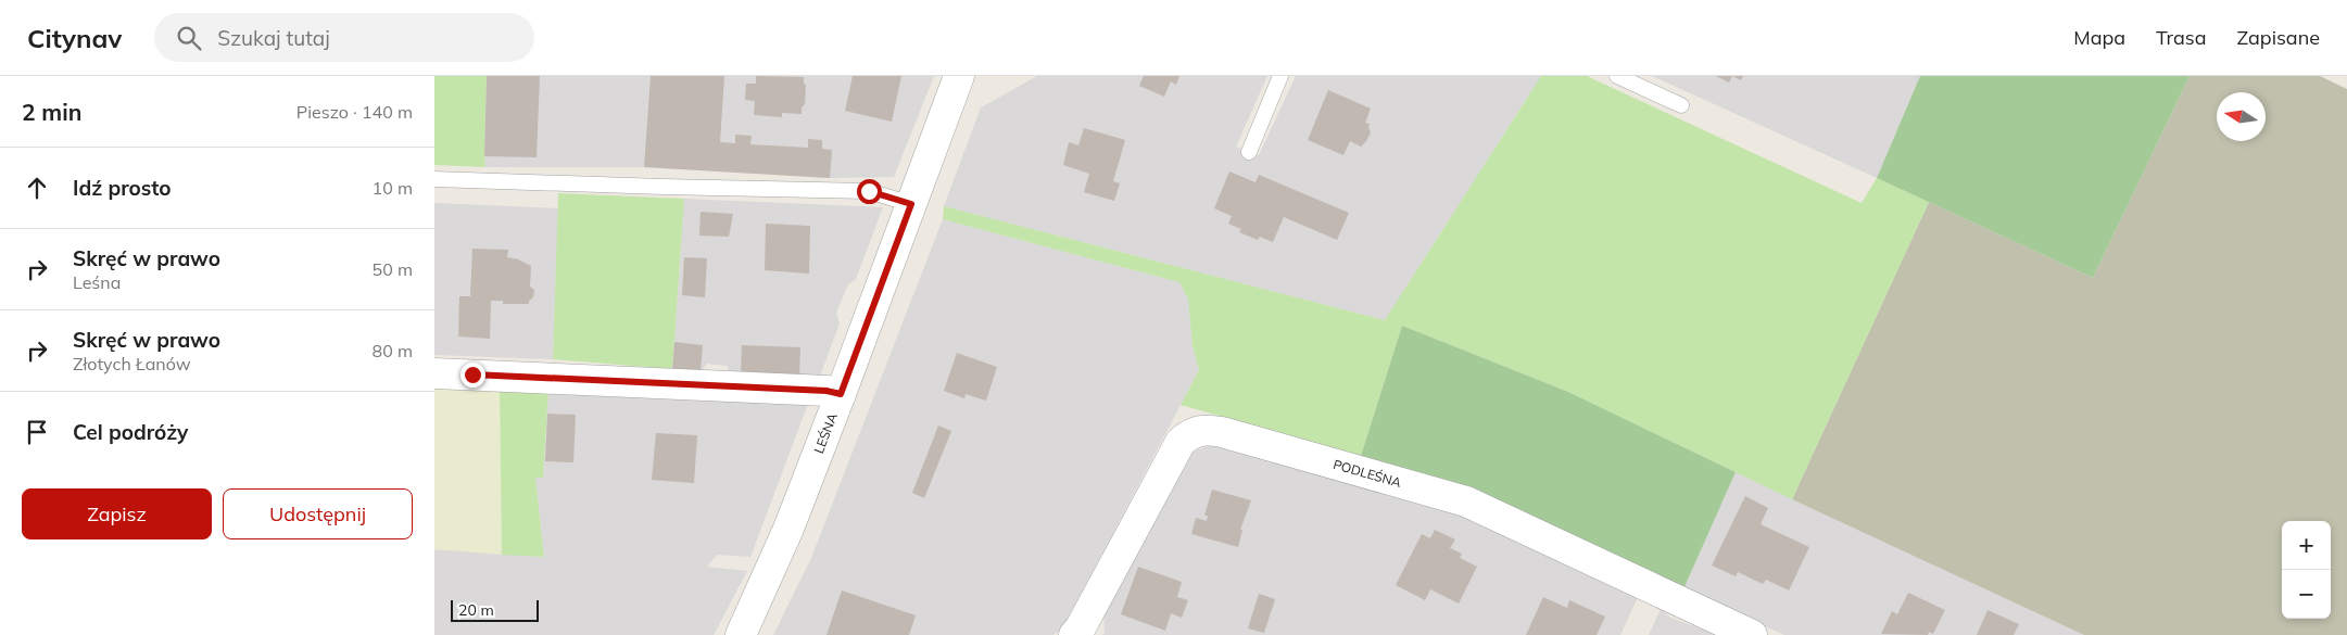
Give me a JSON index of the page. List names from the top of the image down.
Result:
{
  "streets": {
    "street": ["LEŚNA", "PODLEŚNA"]
  },
  "scale_bar": "20 m",
  "north": "left",
  "page": {
    "header": "Citynav",
    "search": "Szukaj tutaj",
    "nav": ["Mapa", "Trasa", "Zapisane"],
    "heading": ["2 min", "Pieszo · 140 m"],
    "list": [
      ["Idź prosto", "10 m"],
      ["Skręć w prawo", "Leśna", "50 m"],
      ["Skręć w prawo", "Złotych Łanów", "80 m"],
      "Cel podróży"
    ],
    "buttons": ["Zapisz", "Udostępnij"],
    "map_buttons": ["+", "−"],
    "scale": "20 m"
  }
}
